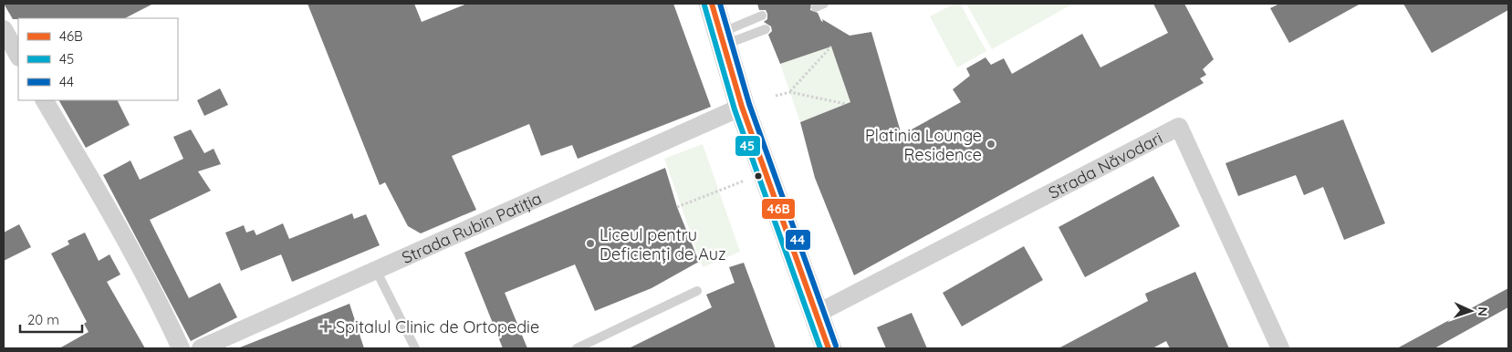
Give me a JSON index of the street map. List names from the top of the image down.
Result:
{
  "streets": {
    "street": ["Strada Năvodari", "Strada Rubin Patiția"]
  },
  "places": {
    "other": ["Platinia Lounge Residence", "Liceul pentru Deficienți de Auz"],
    "health": ["Spitalul Clinic de Ortopedie"]
  },
  "lines": ["transit line 46B", "transit line 44", "transit line 45"],
  "legend": ["46B", "45", "44"],
  "scale_bar": "20 m",
  "north": "right"
}
